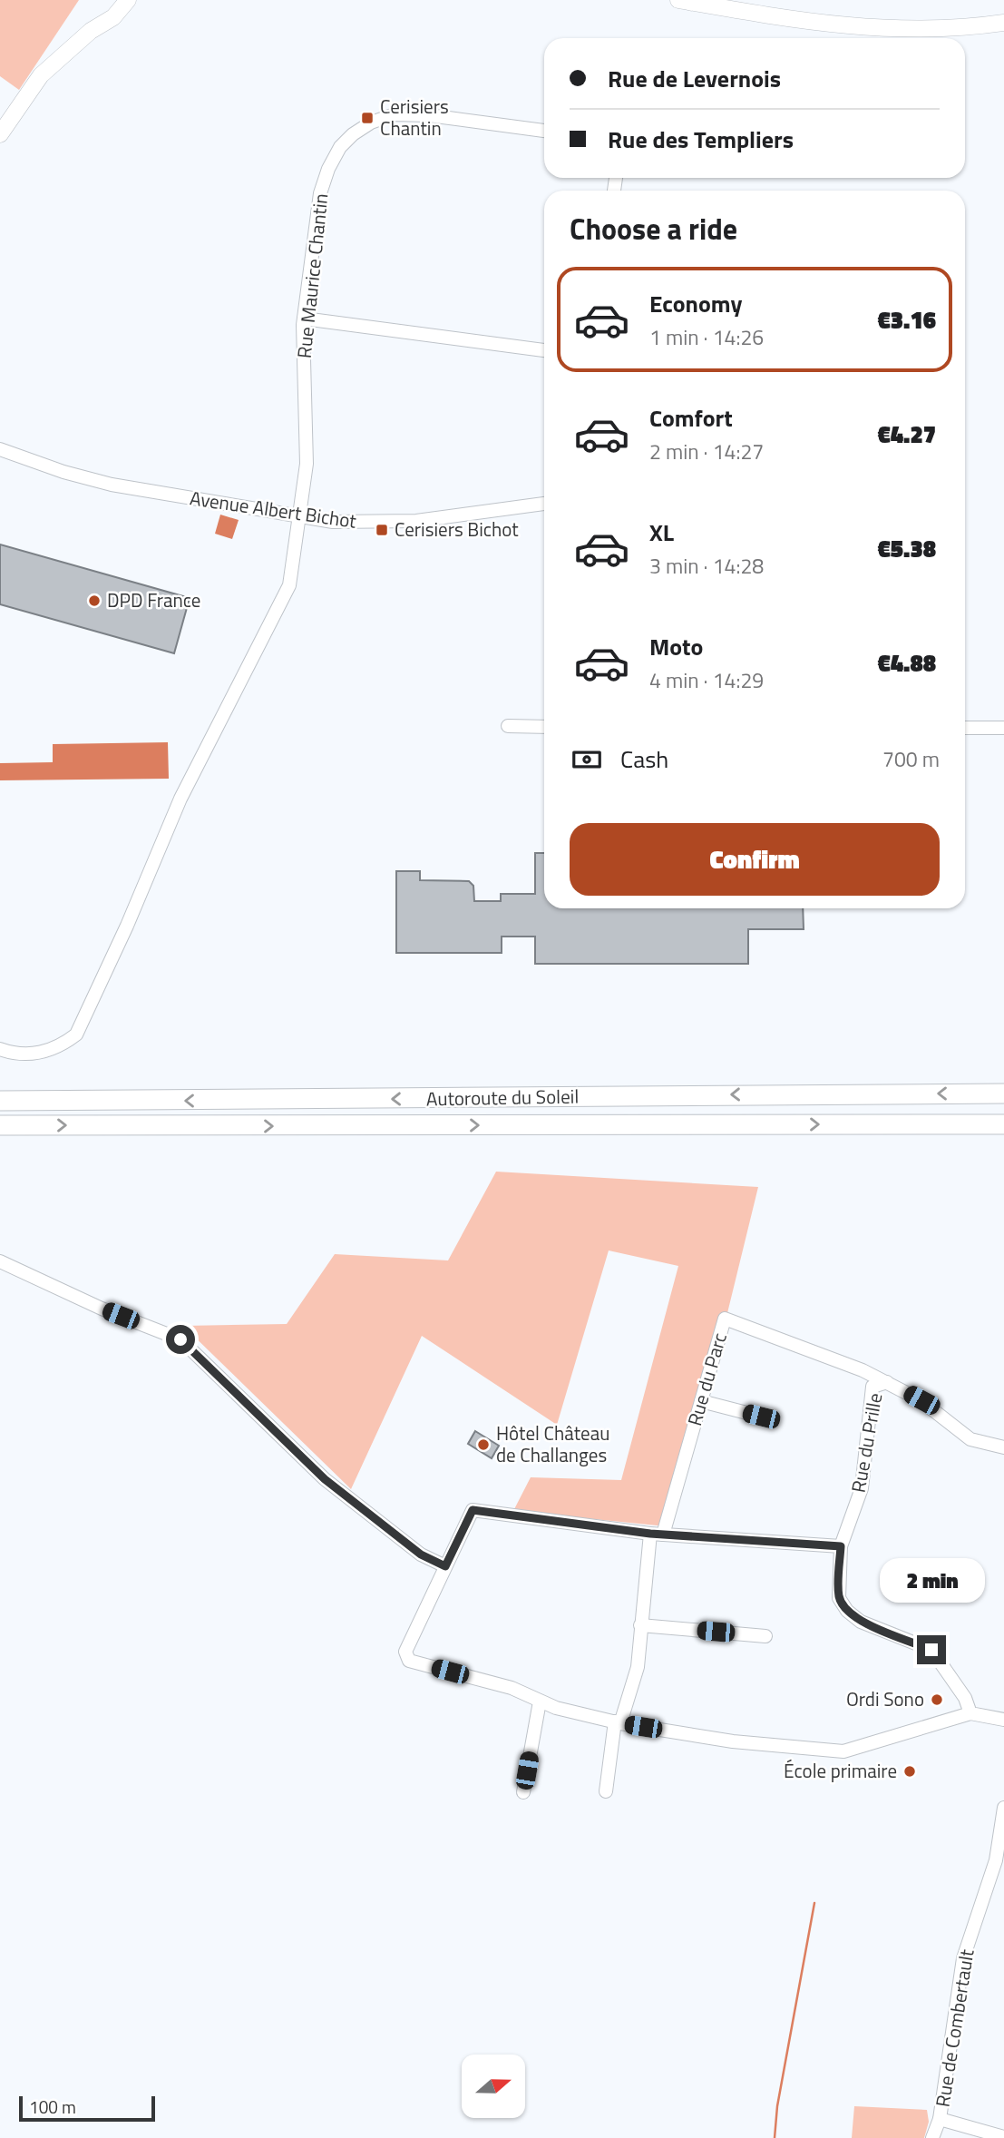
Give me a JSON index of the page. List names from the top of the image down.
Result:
{
  "streets": {
    "highway": ["Autoroute du Soleil"],
    "street": [
      "Rue Maurice Chantin",
      "Avenue Albert Bichot",
      "Rue du Parc",
      "Rue du Prille",
      "Rue de Combertault"
    ]
  },
  "crossings": [
    ["Rue Maurice Chantin", "Avenue Albert Bichot"],
    ["Rue du Parc", "Rue du Prille"]
  ],
  "places": {
    "transit": ["Cerisiers Chantin", "Cerisiers Bichot"],
    "other": [
      "DPD France",
      "Hôtel Château de Challanges",
      "Ordi Sono",
      "École primaire"
    ]
  },
  "scale_bar": "100 m",
  "north": "right",
  "page": {
    "banner": ["Rue de Levernois", "Rue des Templiers"],
    "heading": "Choose a ride",
    "list": [
      {
        "name": "Economy",
        "note": "1 min · 14:26",
        "value": "€3.16"
      },
      {
        "name": "Comfort",
        "note": "2 min · 14:27",
        "value": "€4.27"
      },
      {
        "name": "XL",
        "note": "3 min · 14:28",
        "value": "€5.38"
      },
      {
        "name": "Moto",
        "note": "4 min · 14:29",
        "value": "€4.88"
      }
    ],
    "pay": ["Cash", "700 m"],
    "buttons": "Confirm",
    "bubble": "2 min",
    "scale": "100 m"
  }
}
